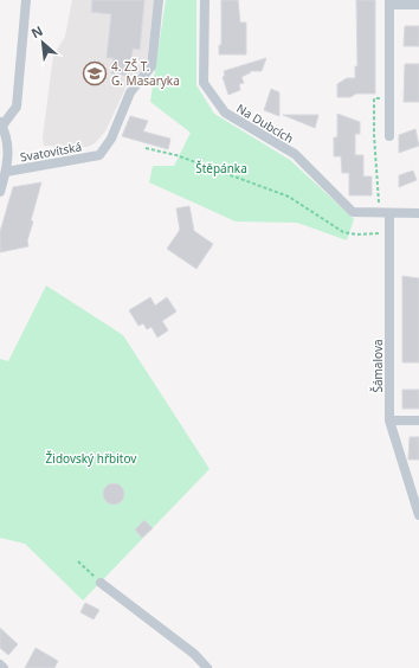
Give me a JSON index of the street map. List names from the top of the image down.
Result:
{
  "streets": {
    "street": ["Na Dubcích", "Svatovítská", "Šámalova"]
  },
  "crossings": [
    ["Na Dubcích", "Šámalova"]
  ],
  "parks": ["Štěpánka", "Židovský hřbitov"],
  "places": {
    "school or university": ["4. ZŠ T. G. Masaryka"]
  },
  "north": "top left"
}
